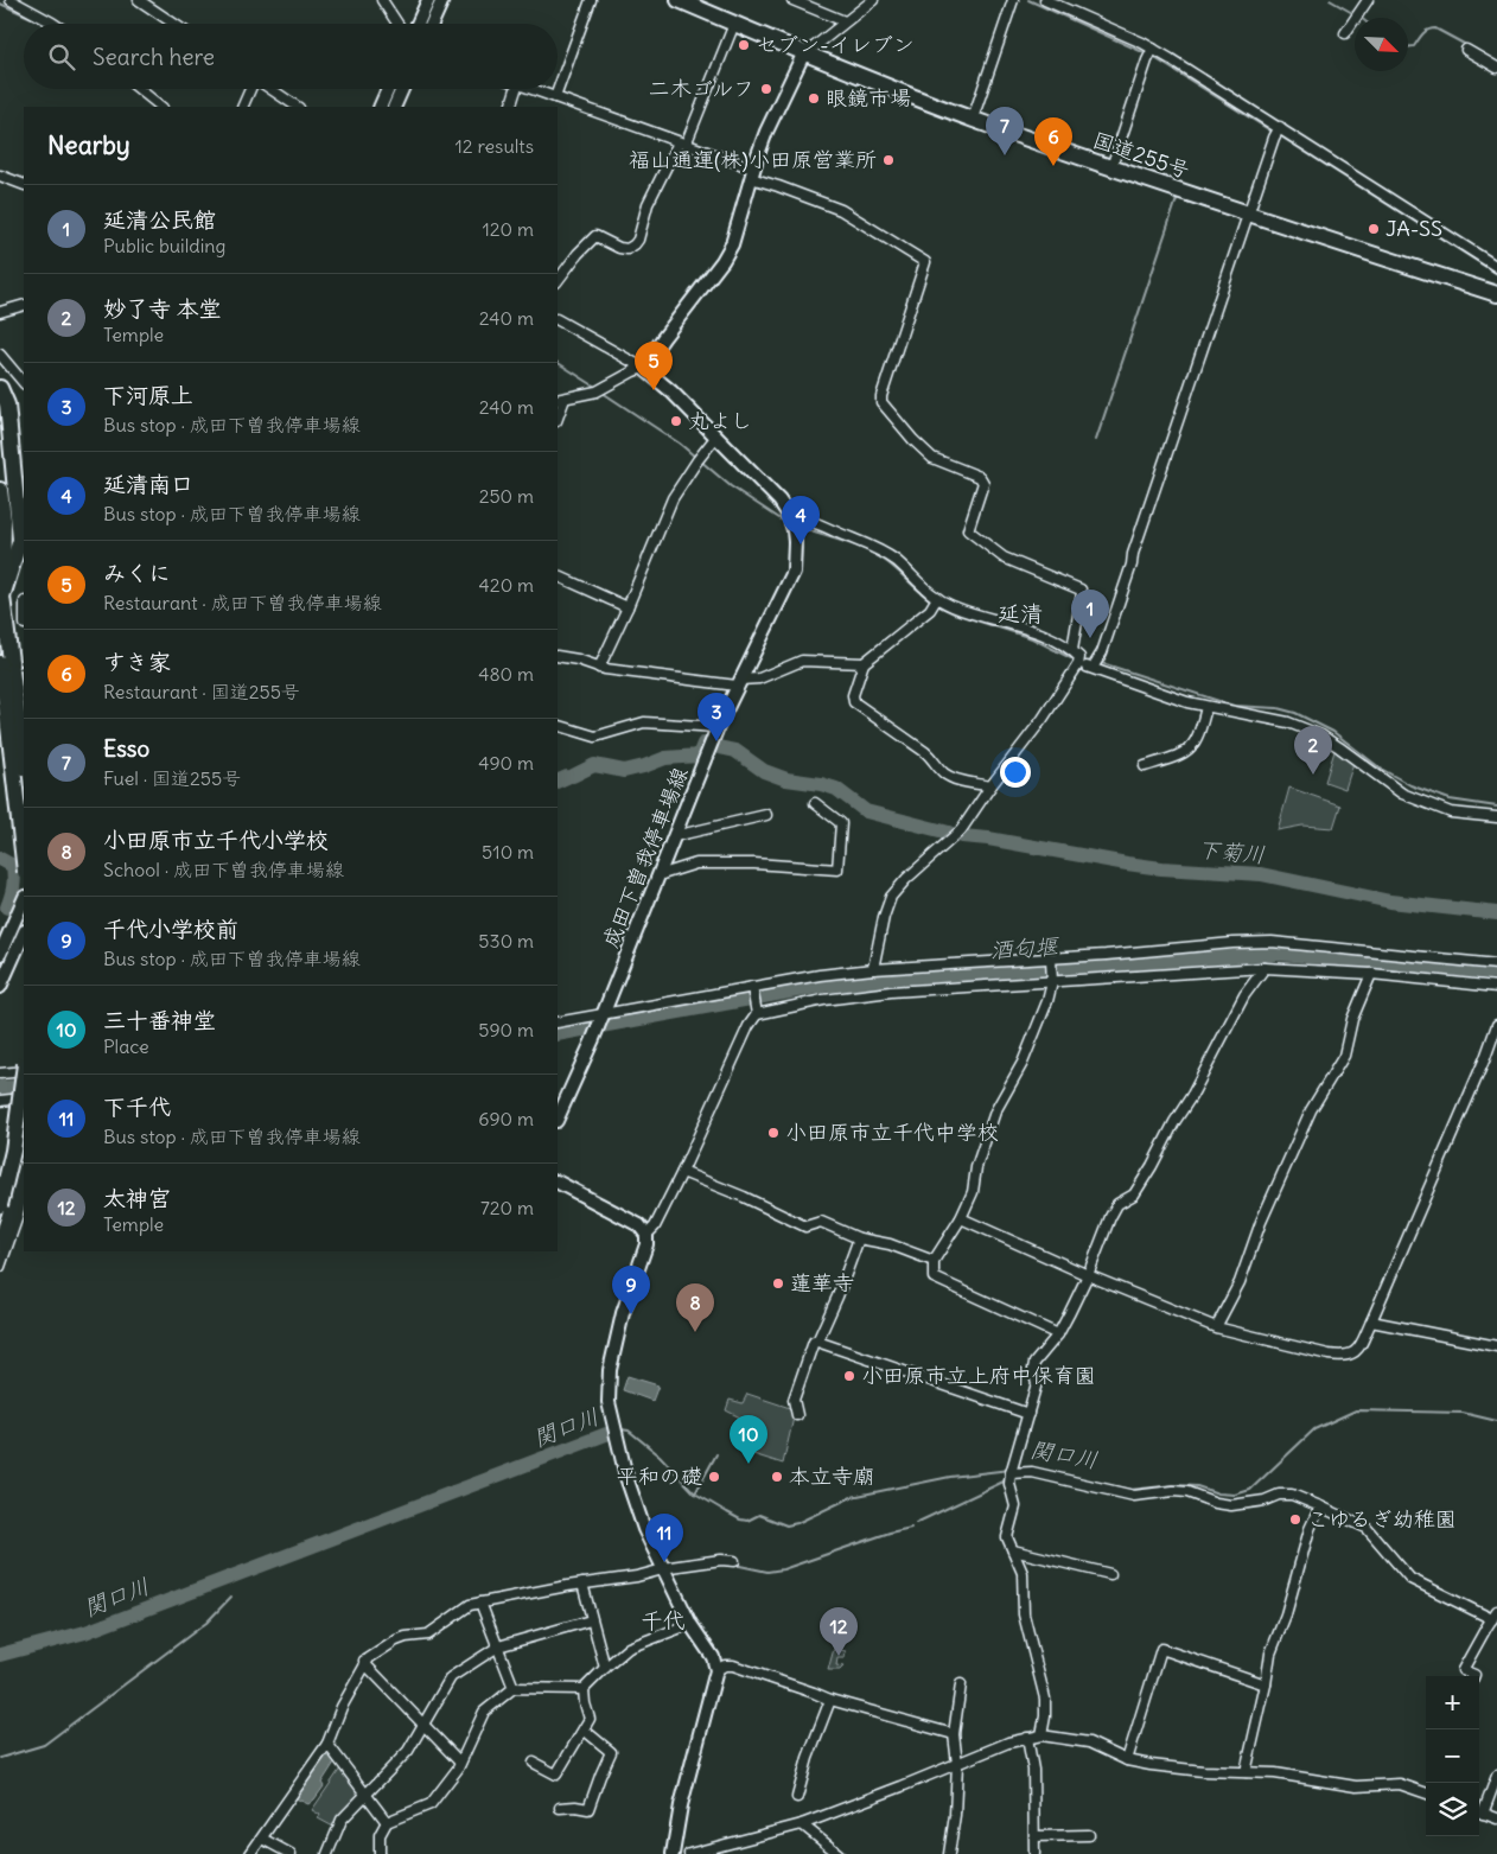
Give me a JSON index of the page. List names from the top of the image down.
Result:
{
  "streets": {
    "highway": ["国道255号"],
    "main road": ["成田下曽我停車場線"]
  },
  "districts": ["延清", "千代"],
  "water": ["下菊川", "酒匂堰", "関口川"],
  "places": [
    "セブン-イレブン",
    "二木ゴルフ",
    "眼鏡市場",
    "福山通運(株)小田原営業所",
    "JA-SS",
    "丸よし",
    "小田原市立千代中学校",
    "蓮華寺",
    "小田原市立上府中保育園",
    "平和の礎",
    "本立寺廟",
    "こゆるぎ幼稚園"
  ],
  "north": "bottom right",
  "page": {
    "search": "Search here",
    "pins": [
      "7",
      "6",
      "5",
      "4",
      "1",
      "3",
      "2",
      "9",
      "8",
      "10",
      "11",
      "12"
    ],
    "heading": ["Nearby", "12 results"],
    "list": [
      {
        "mark": "1",
        "name": "延清公民館",
        "note": "Public building",
        "value": "120 m"
      },
      {
        "mark": "2",
        "name": "妙了寺 本堂",
        "note": "Temple",
        "value": "240 m"
      },
      {
        "mark": "3",
        "name": "下河原上",
        "note": "Bus stop · 成田下曽我停車場線",
        "value": "240 m"
      },
      {
        "mark": "4",
        "name": "延清南口",
        "note": "Bus stop · 成田下曽我停車場線",
        "value": "250 m"
      },
      {
        "mark": "5",
        "name": "みくに",
        "note": "Restaurant · 成田下曽我停車場線",
        "value": "420 m"
      },
      {
        "mark": "6",
        "name": "すき家",
        "note": "Restaurant · 国道255号",
        "value": "480 m"
      },
      {
        "mark": "7",
        "name": "Esso",
        "note": "Fuel · 国道255号",
        "value": "490 m"
      },
      {
        "mark": "8",
        "name": "小田原市立千代小学校",
        "note": "School · 成田下曽我停車場線",
        "value": "510 m"
      },
      {
        "mark": "9",
        "name": "千代小学校前",
        "note": "Bus stop · 成田下曽我停車場線",
        "value": "530 m"
      },
      {
        "mark": "10",
        "name": "三十番神堂",
        "note": "Place",
        "value": "590 m"
      },
      {
        "mark": "11",
        "name": "下千代",
        "note": "Bus stop · 成田下曽我停車場線",
        "value": "690 m"
      },
      {
        "mark": "12",
        "name": "太神宮",
        "note": "Temple",
        "value": "720 m"
      }
    ],
    "map_buttons": ["+", "−"]
  }
}
